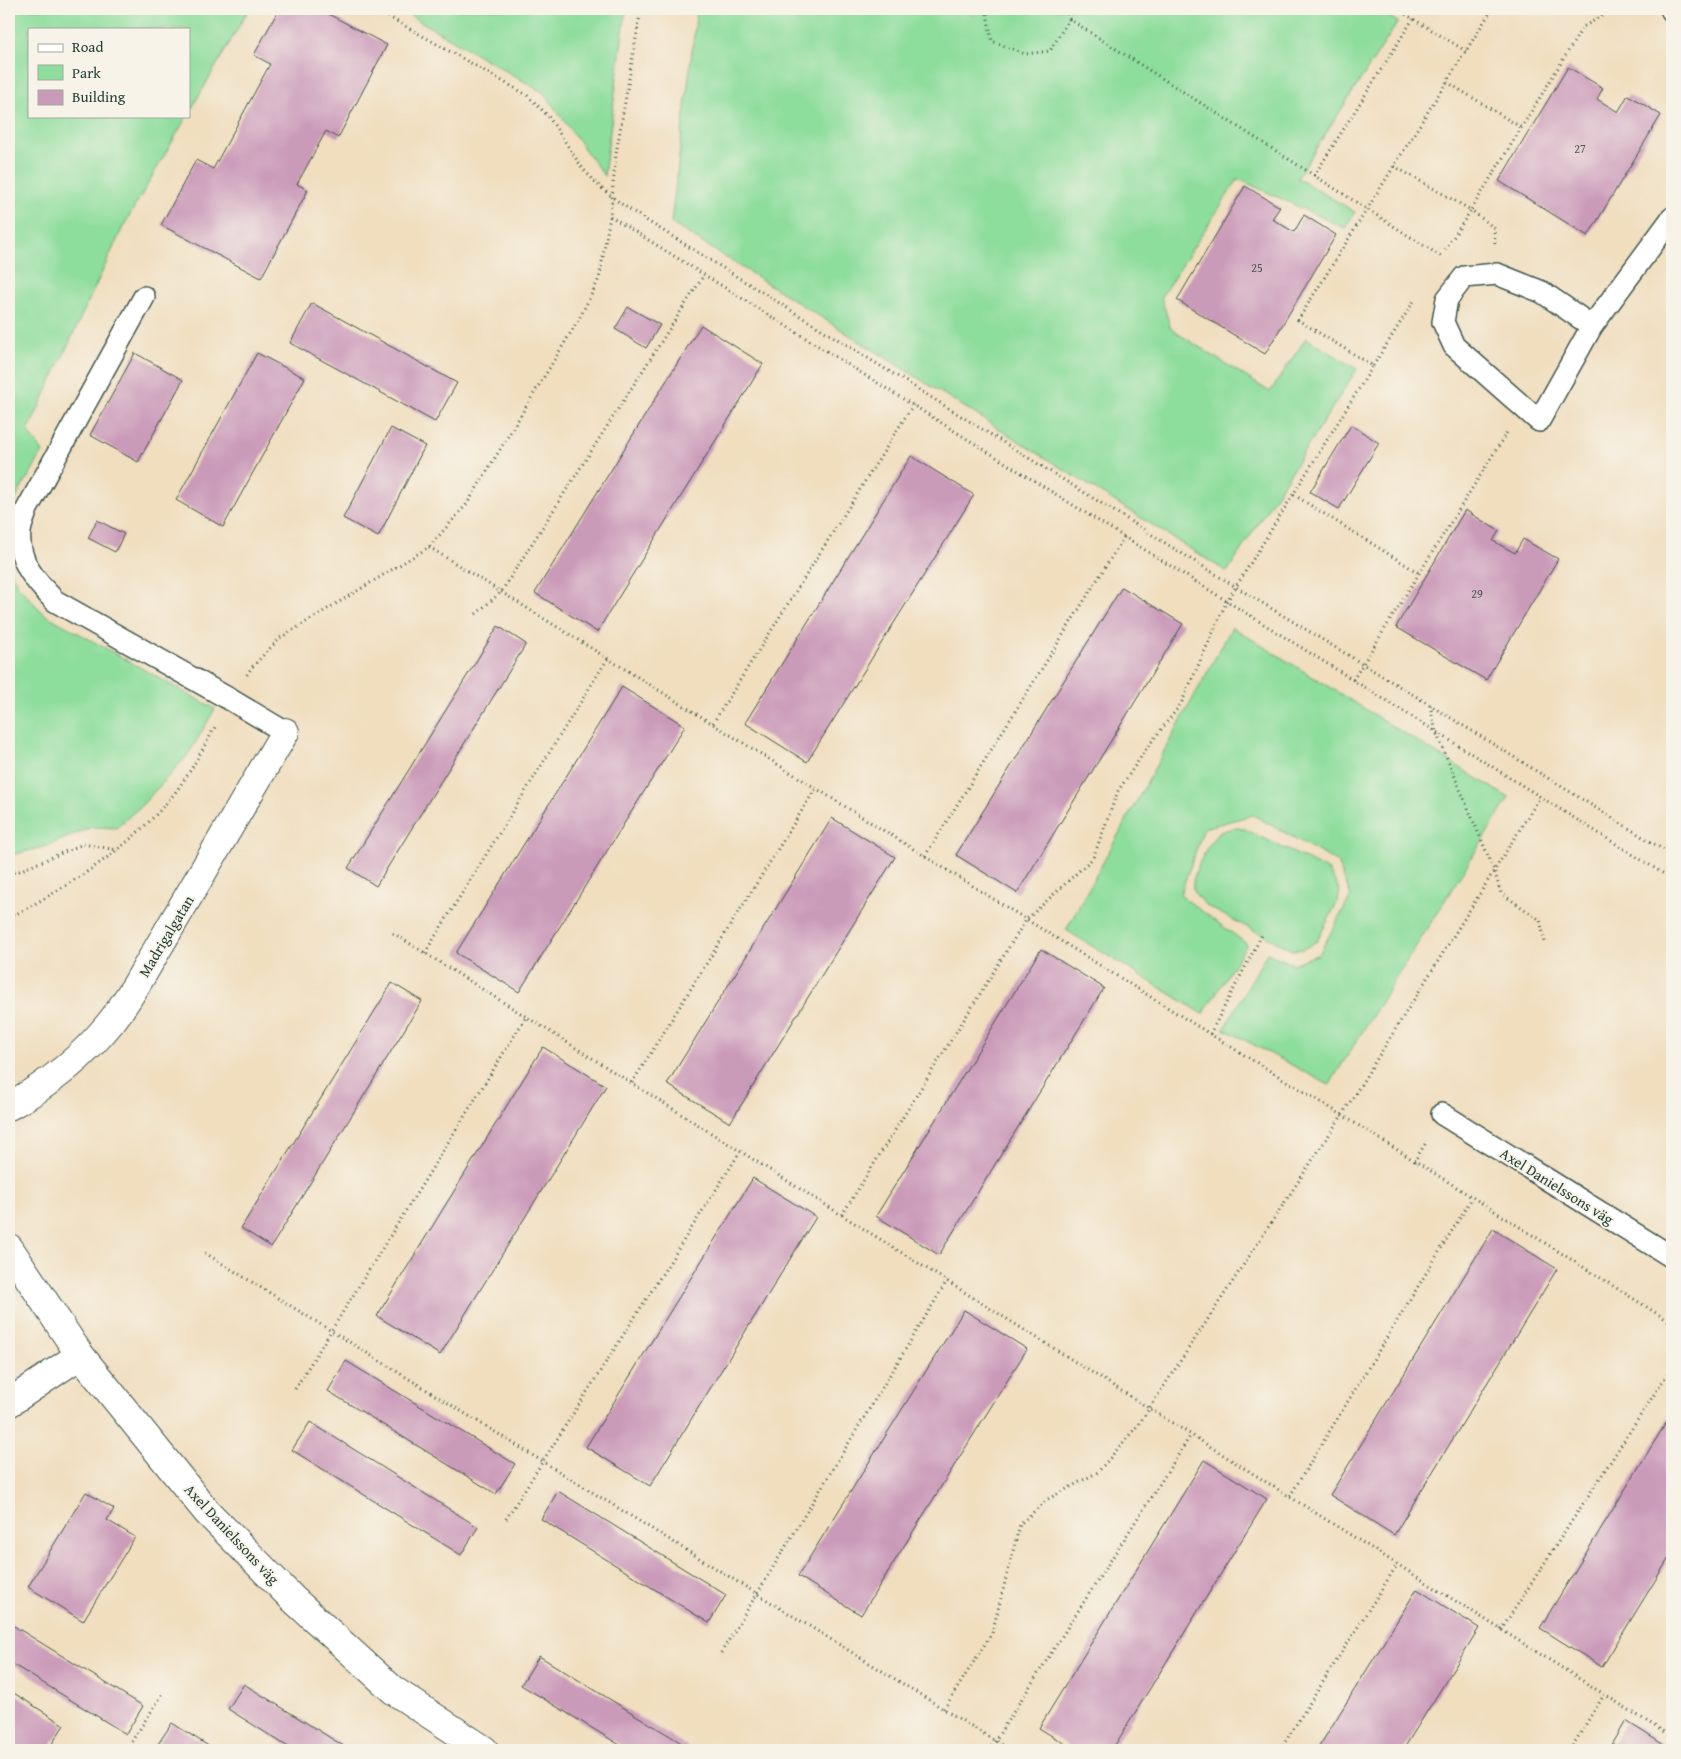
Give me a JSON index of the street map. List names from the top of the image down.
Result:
{
  "streets": {
    "street": ["Madrigalgatan", "Axel Danielssons väg"]
  },
  "house_numbers": ["27", "25", "29"],
  "legend": ["Road", "Park", "Building"]
}
